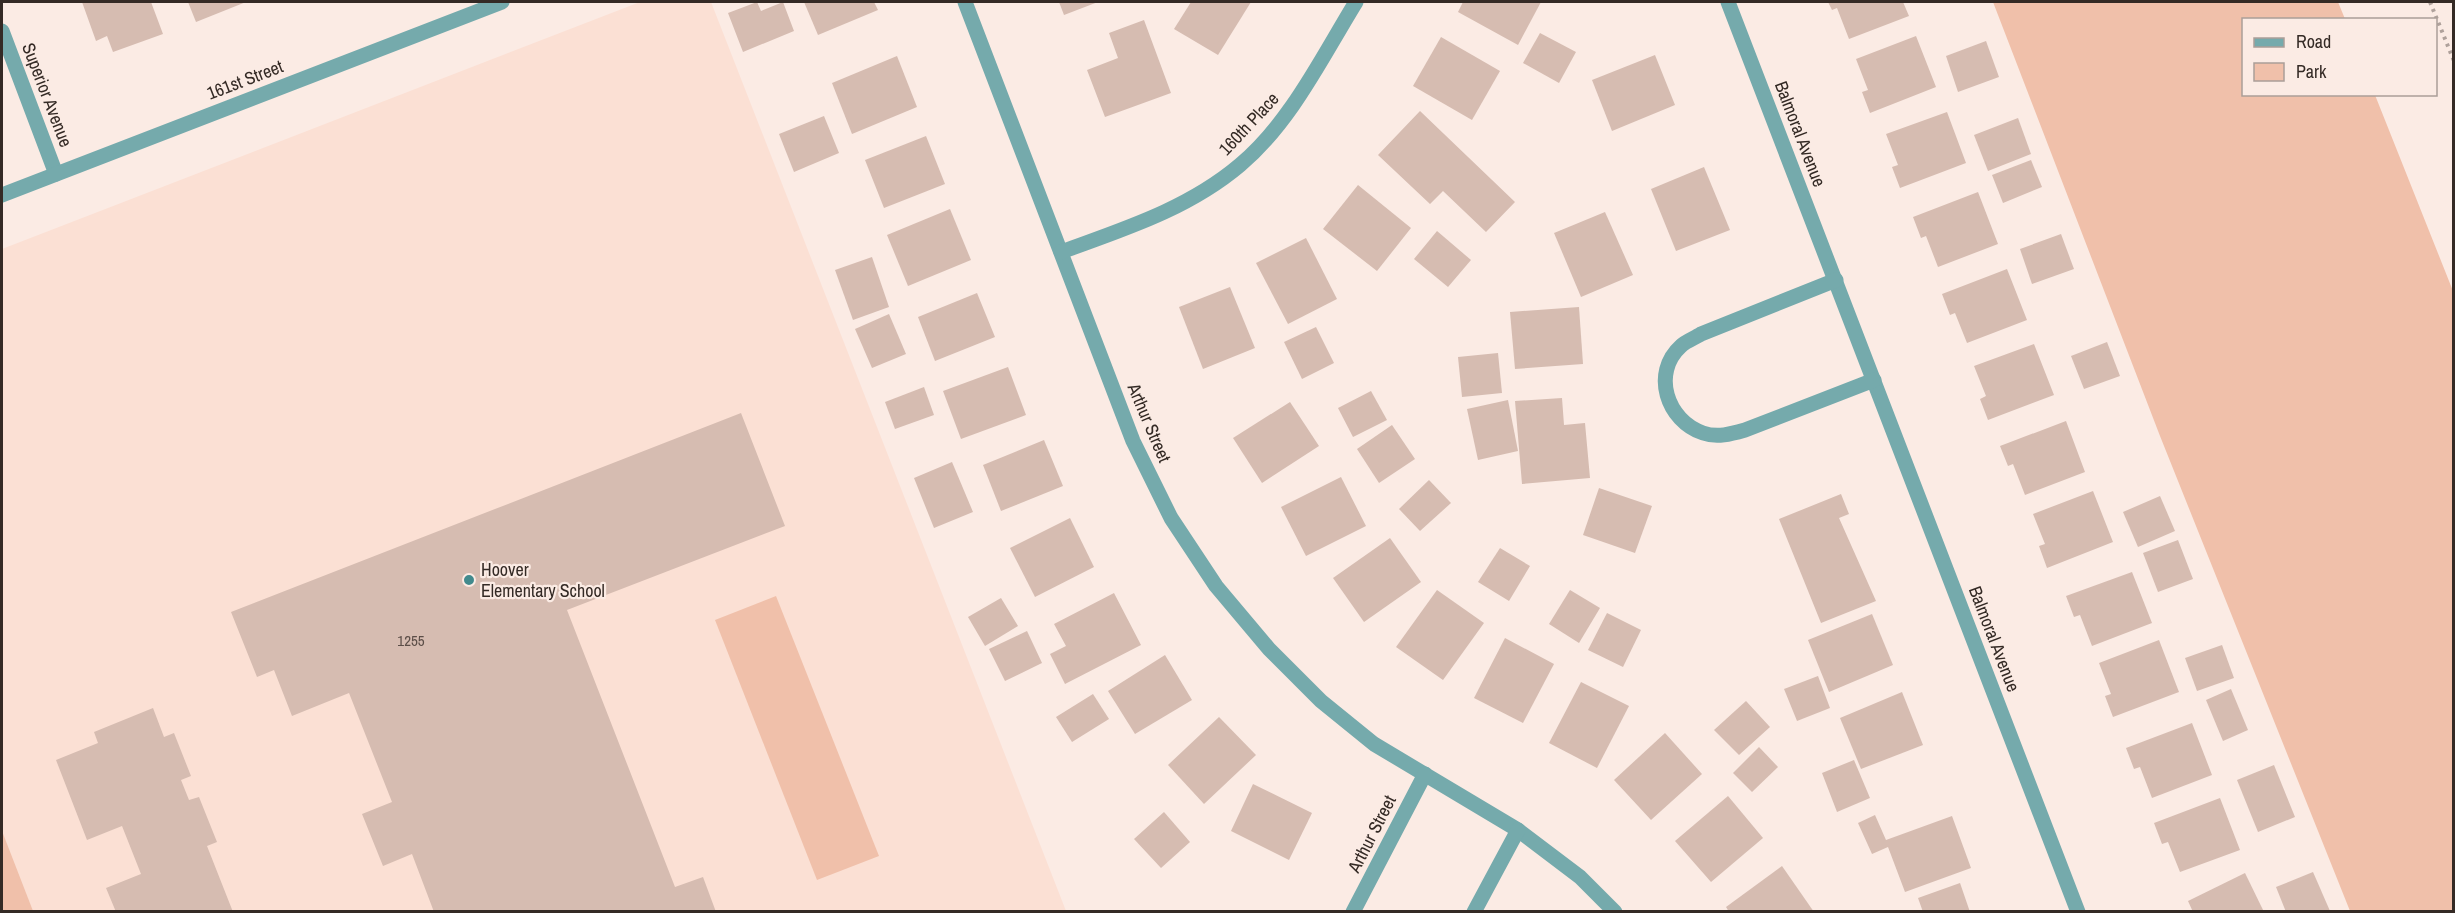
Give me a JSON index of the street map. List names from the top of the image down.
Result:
{
  "streets": {
    "street": [
      "161st Street",
      "Superior Avenue",
      "160th Place",
      "Balmoral Avenue",
      "Arthur Street"
    ]
  },
  "crossings": [
    ["161st Street", "Superior Avenue"],
    ["160th Place", "Arthur Street"]
  ],
  "places": ["Hoover Elementary School"],
  "house_numbers": ["1255"],
  "legend": ["Road", "Park"]
}
